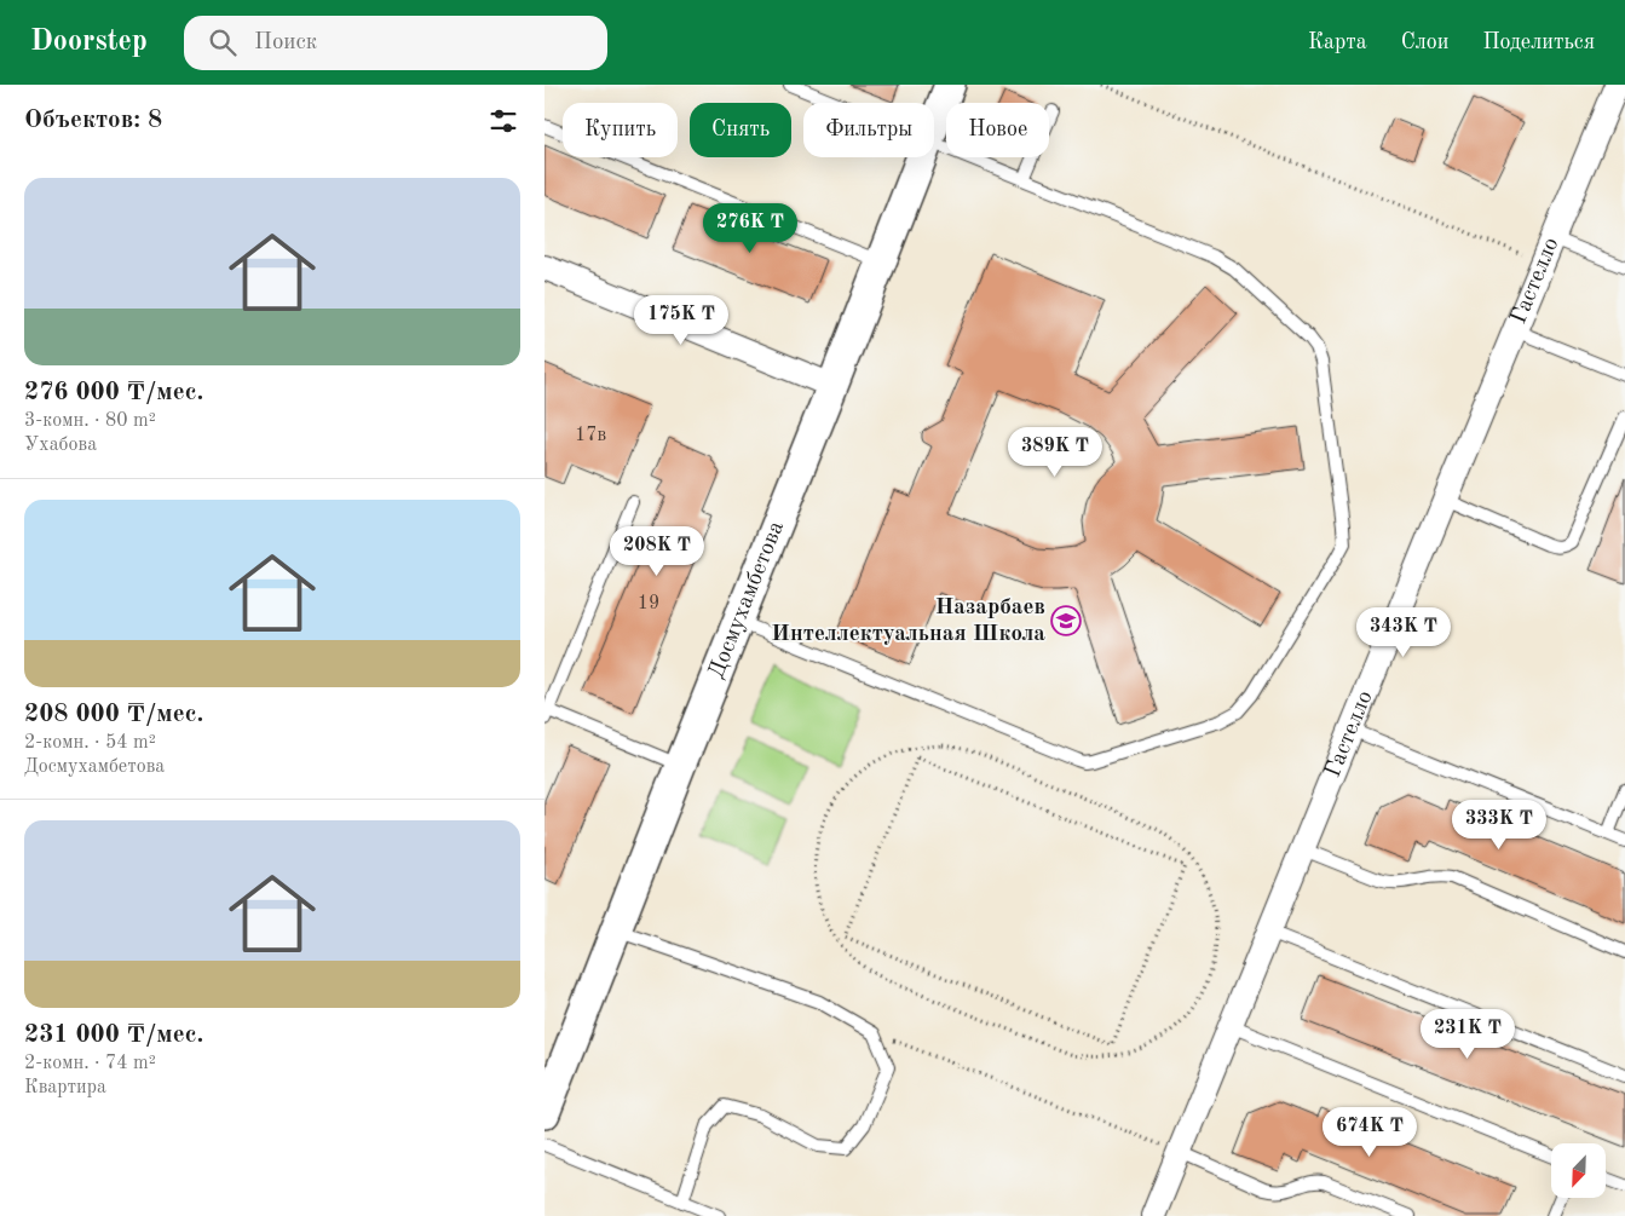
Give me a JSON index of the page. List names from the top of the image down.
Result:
{
  "streets": {
    "street": ["Гастелло", "Досмухамбетова"]
  },
  "places": {
    "school or university": ["Назарбаев Интеллектуальная Школа"]
  },
  "house_numbers": ["17в", "19"],
  "north": "bottom left",
  "page": {
    "header": "Doorstep",
    "search": "Поиск",
    "nav": ["Карта", "Слои", "Поделиться"],
    "heading": "Объектов: 8",
    "chip": [
      "Купить",
      "Снять",
      "Фильтры",
      "Новое"
    ],
    "list": [
      {
        "name": "276 000 ₸/мес.",
        "note": "3-комн. · 80 m² · Ухабова"
      },
      {
        "name": "208 000 ₸/мес.",
        "note": "2-комн. · 54 m² · Досмухамбетова"
      },
      {
        "name": "231 000 ₸/мес.",
        "note": "2-комн. · 74 m² · Квартира"
      }
    ],
    "price": [
      "276K ₸",
      "175K ₸",
      "389K ₸",
      "208K ₸",
      "343K ₸",
      "333K ₸",
      "231K ₸",
      "674K ₸"
    ]
  }
}
